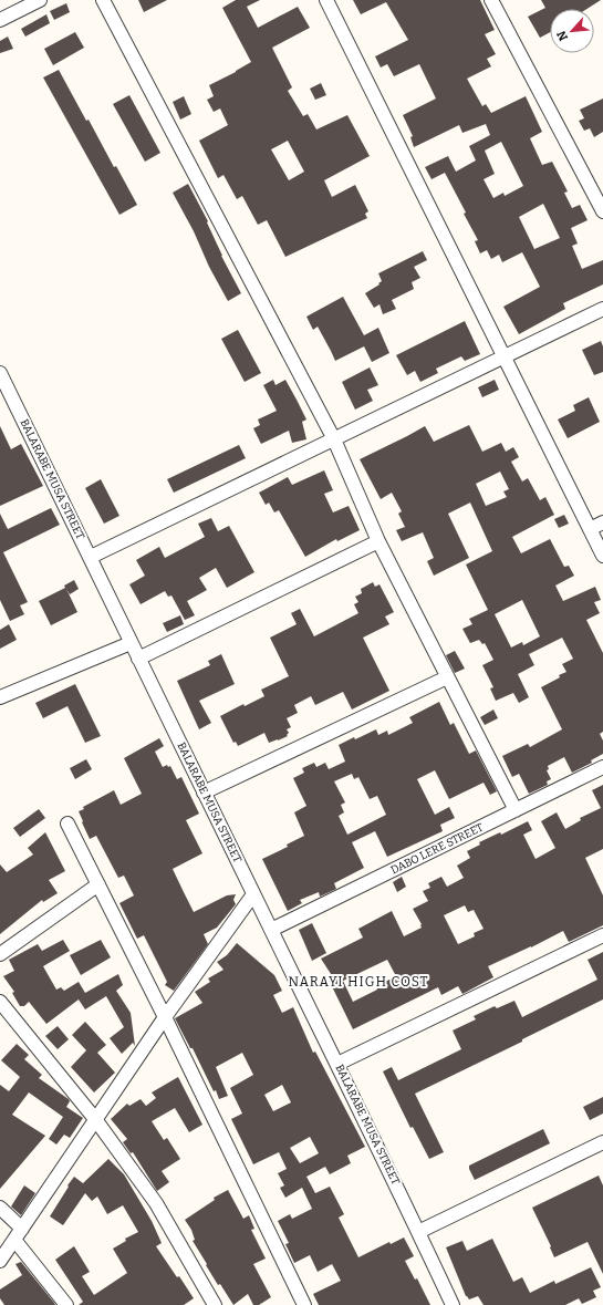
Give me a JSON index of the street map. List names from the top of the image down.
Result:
{
  "streets": {
    "street": ["BALARABE MUSA STREET", "DABO LERE STREET"]
  },
  "crossings": [
    ["BALARABE MUSA STREET", "DABO LERE STREET"]
  ],
  "districts": ["NARAYI HIGH COST"],
  "north": "bottom left"
}
